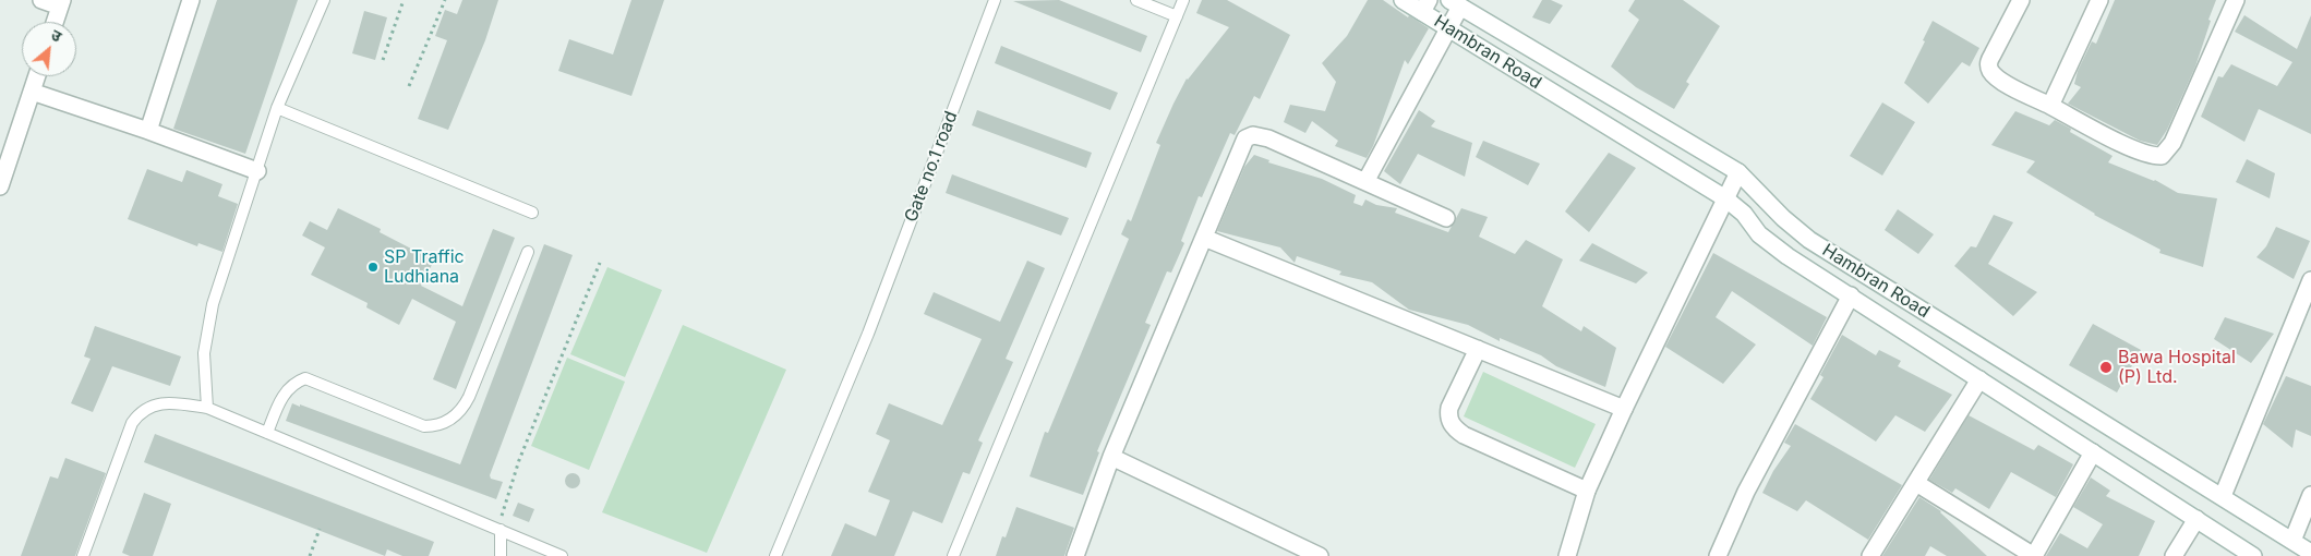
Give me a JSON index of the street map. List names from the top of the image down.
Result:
{
  "streets": {
    "street": ["Hambran Road"],
    "lane": ["Gate no.1 road"]
  },
  "places": ["SP Traffic Ludhiana", "Bawa Hospital (P) Ltd."],
  "north": "top right"
}
